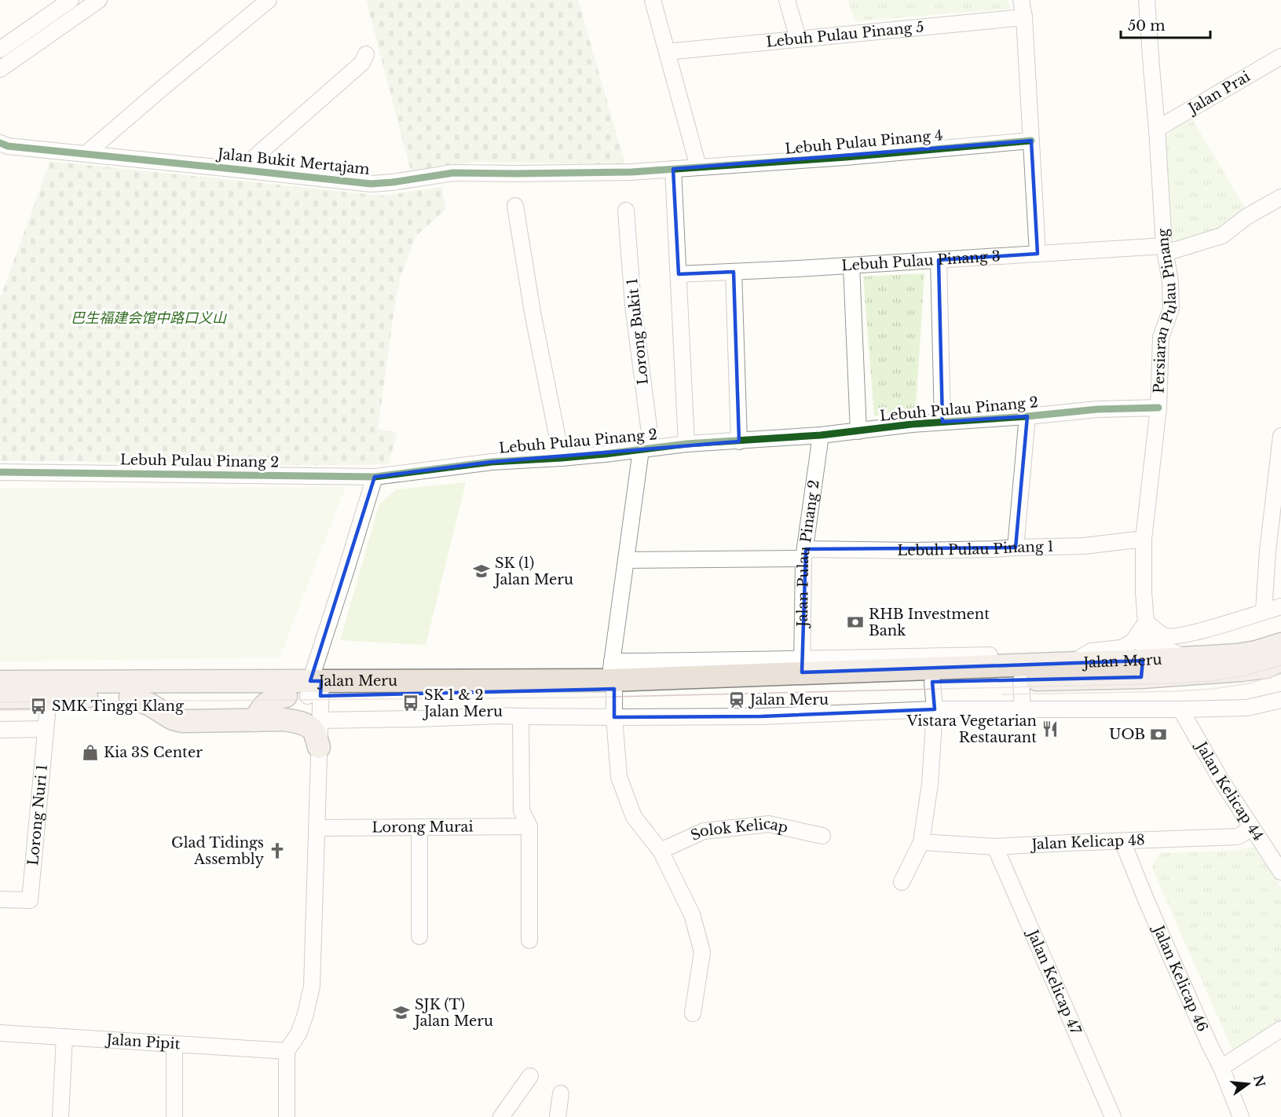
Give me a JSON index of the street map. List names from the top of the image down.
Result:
{
  "streets": {
    "highway": ["Jalan Meru"],
    "street": [
      "Lebuh Pulau Pinang 5",
      "Jalan Prai",
      "Lebuh Pulau Pinang 4",
      "Jalan Bukit Mertajam",
      "Lebuh Pulau Pinang 3",
      "Persiaran Pulau Pinang",
      "Lorong Bukit 1",
      "Lebuh Pulau Pinang 2",
      "Lebuh Pulau Pinang 1",
      "Jalan Pulau Pinang 2",
      "Jalan Kelicap 44",
      "Lorong Nuri 1",
      "Lorong Murai",
      "Solok Kelicap",
      "Jalan Kelicap 48",
      "Jalan Kelicap 46",
      "Jalan Kelicap 47",
      "Jalan Pipit"
    ]
  },
  "crossings": [
    ["Jalan Prai", "Persiaran Pulau Pinang"],
    ["Lebuh Pulau Pinang 4", "Jalan Bukit Mertajam"],
    ["Lebuh Pulau Pinang 3", "Persiaran Pulau Pinang"],
    ["Persiaran Pulau Pinang", "Lebuh Pulau Pinang 2"],
    ["Persiaran Pulau Pinang", "Lebuh Pulau Pinang 1"],
    ["Lorong Bukit 1", "Lebuh Pulau Pinang 2"],
    ["Lorong Bukit 1", "Lebuh Pulau Pinang 1"],
    ["Lorong Bukit 1", "Jalan Meru"],
    ["Lorong Bukit 1", "Solok Kelicap"],
    ["Lebuh Pulau Pinang 2", "Jalan Pulau Pinang 2"],
    ["Lebuh Pulau Pinang 1", "Jalan Pulau Pinang 2"],
    ["Jalan Pulau Pinang 2", "Jalan Meru"],
    ["Jalan Meru", "Lorong Nuri 1"],
    ["Jalan Kelicap 44", "Jalan Kelicap 48"],
    ["Jalan Kelicap 48", "Jalan Kelicap 46"],
    ["Jalan Kelicap 48", "Jalan Kelicap 47"]
  ],
  "parks": ["巴生福建会馆中路口义山"],
  "places": {
    "school or university": ["SK (1) Jalan Meru", "SJK (T) Jalan Meru"],
    "bank": ["RHB Investment Bank", "UOB"],
    "station": ["Jalan Meru"],
    "bus stop": ["SK 1 & 2 Jalan Meru", "SMK Tinggi Klang"],
    "restaurant": ["Vistara Vegetarian Restaurant"],
    "shop": ["Kia 3S Center"],
    "church": ["Glad Tidings Assembly"]
  },
  "scale_bar": "50 m",
  "north": "right"
}
